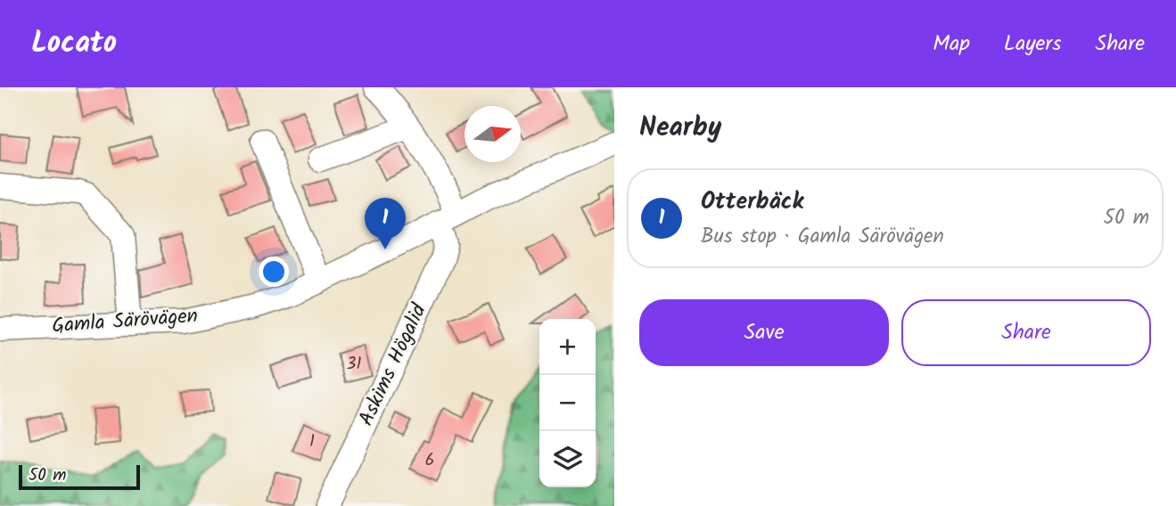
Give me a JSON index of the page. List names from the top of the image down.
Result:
{
  "streets": {
    "street": ["Gamla Särövägen", "Askims Högalid"]
  },
  "crossings": [
    ["Gamla Särövägen", "Askims Högalid"]
  ],
  "house_numbers": ["31", "1", "6"],
  "scale_bar": "50 m",
  "north": "right",
  "page": {
    "header": "Locato",
    "nav": ["Map", "Layers", "Share"],
    "heading": "Nearby",
    "list": [
      {
        "mark": "1",
        "name": "Otterbäck",
        "note": "Bus stop · Gamla Särövägen",
        "value": "50 m"
      }
    ],
    "pins": "1",
    "buttons": ["Save", "Share"],
    "map_buttons": ["+", "−"],
    "scale": "50 m"
  }
}
